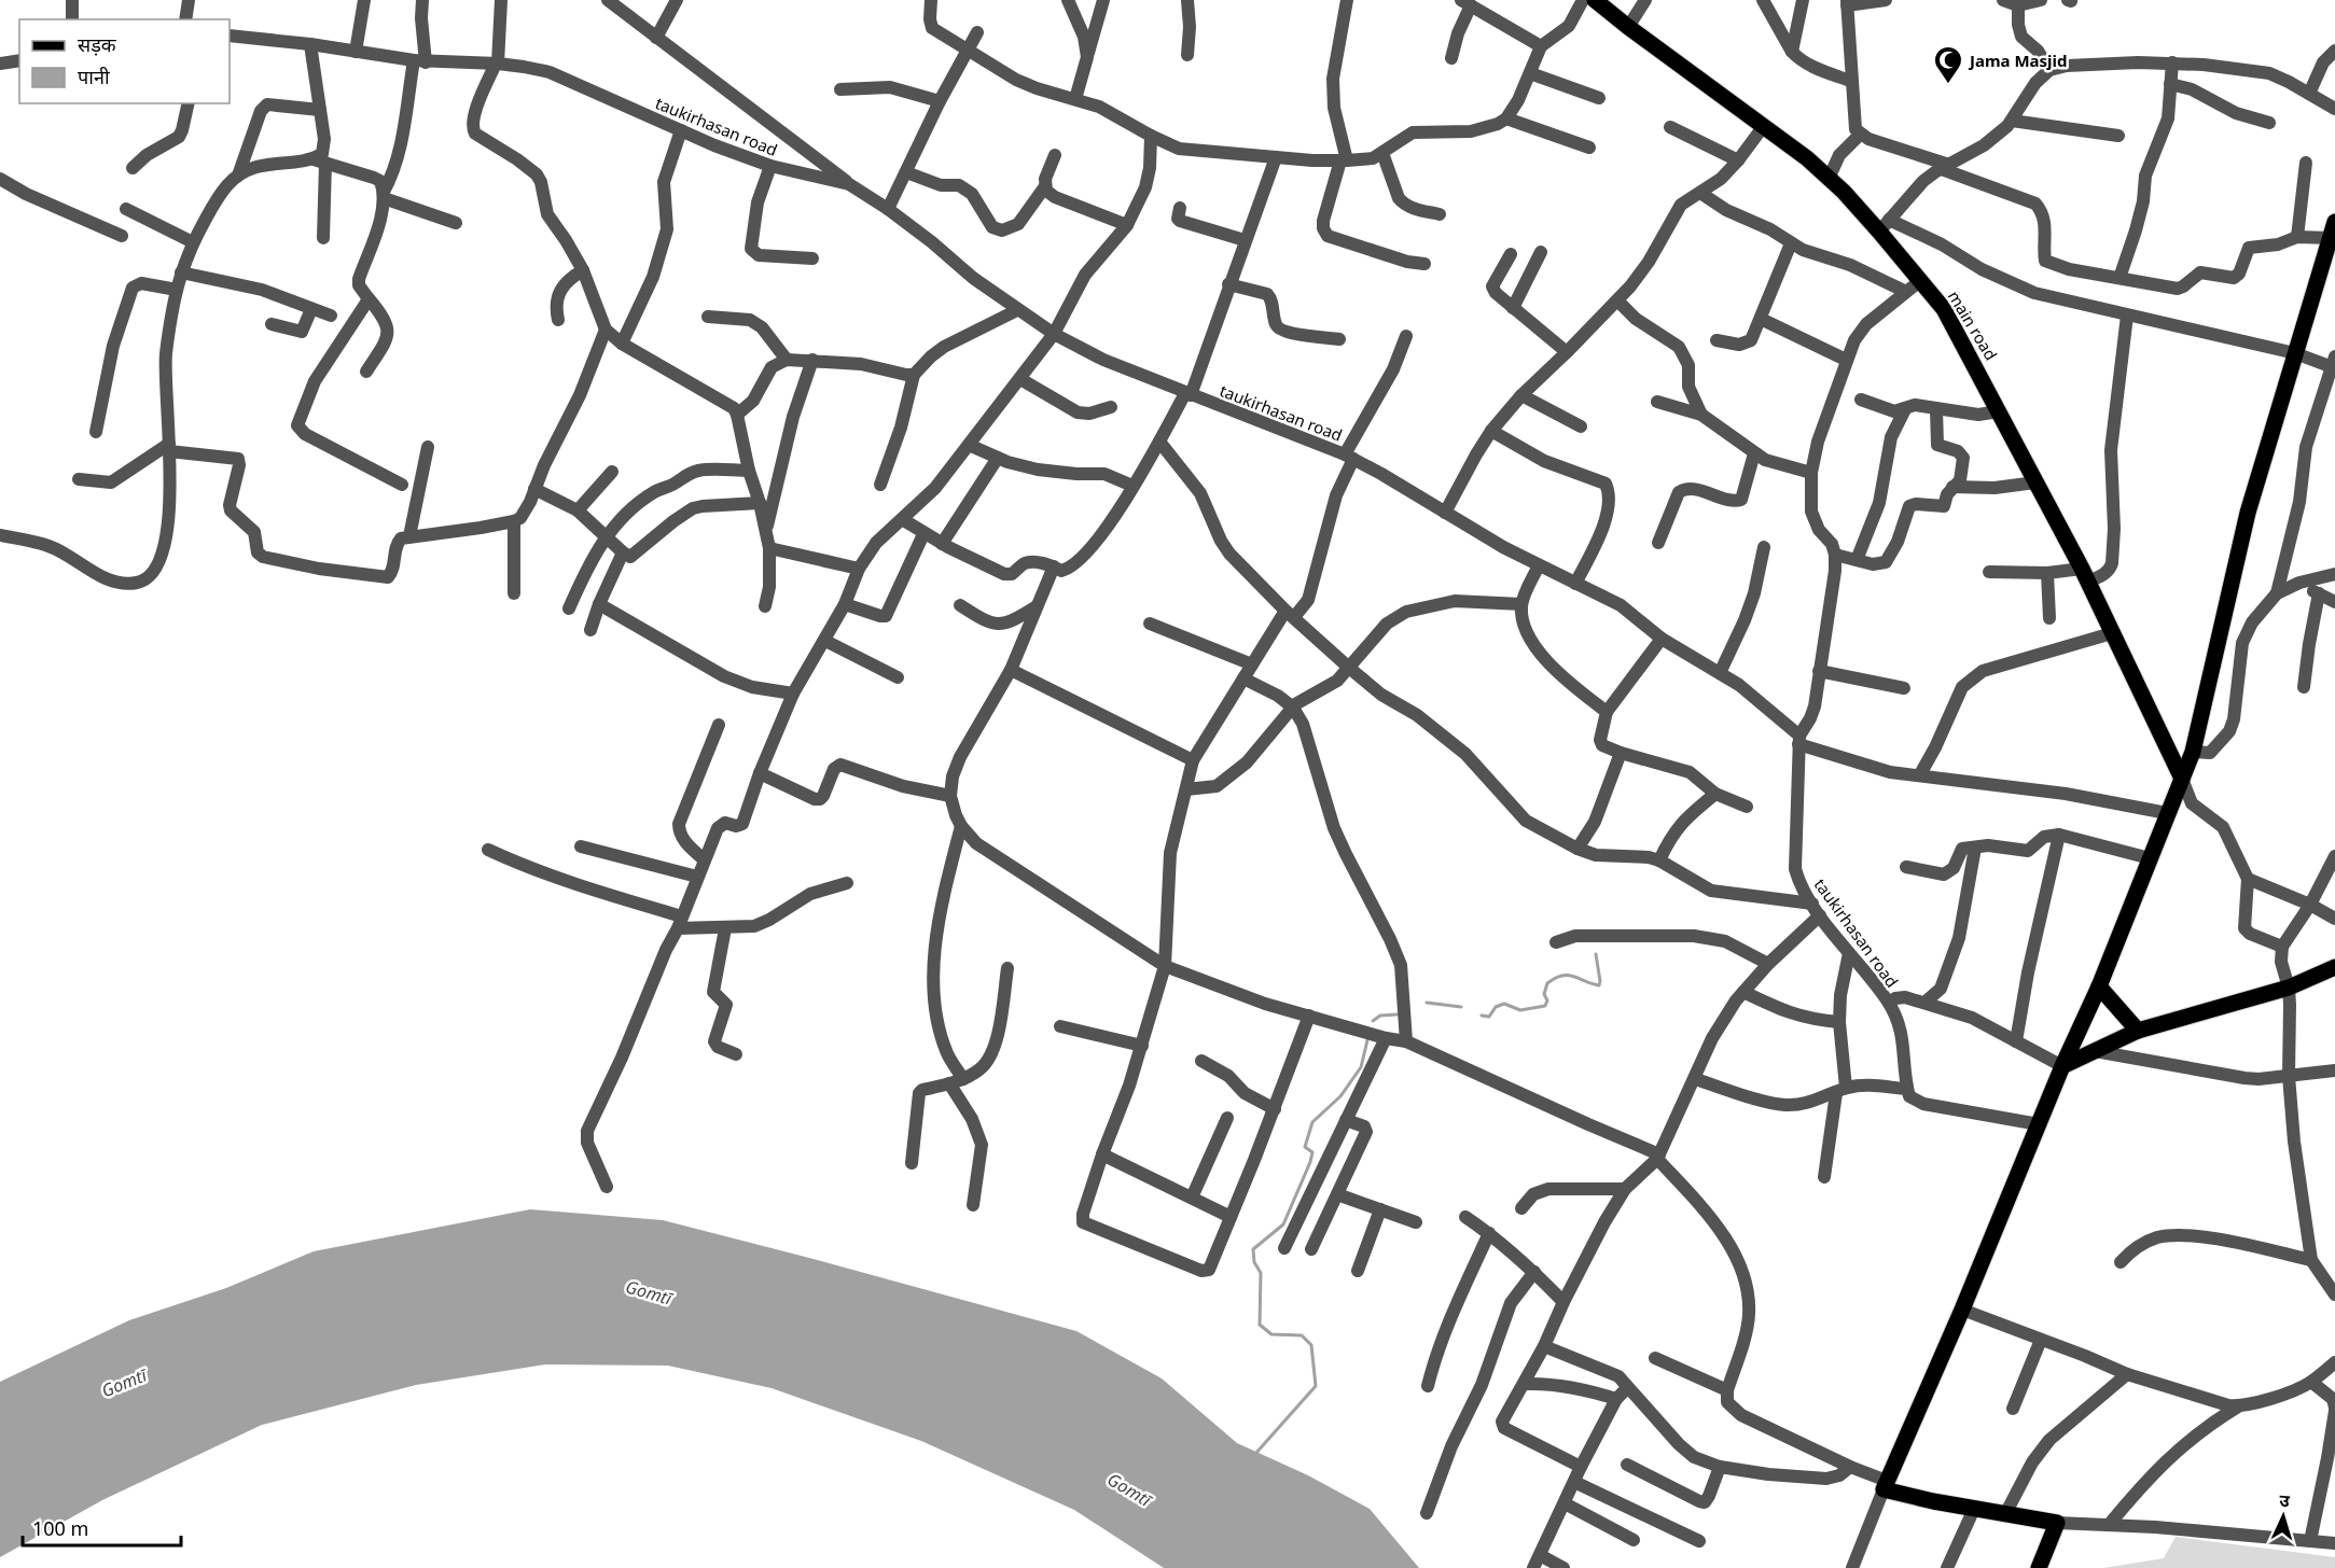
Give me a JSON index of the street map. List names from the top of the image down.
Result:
{
  "streets": {
    "main road": ["main road"],
    "street": ["taukirhasan road"]
  },
  "water": ["Gomtī"],
  "places": {
    "mosque": ["Jama Masjid"]
  },
  "legend": ["सड़क", "पानी"],
  "scale_bar": "100 m",
  "north": "top"
}
